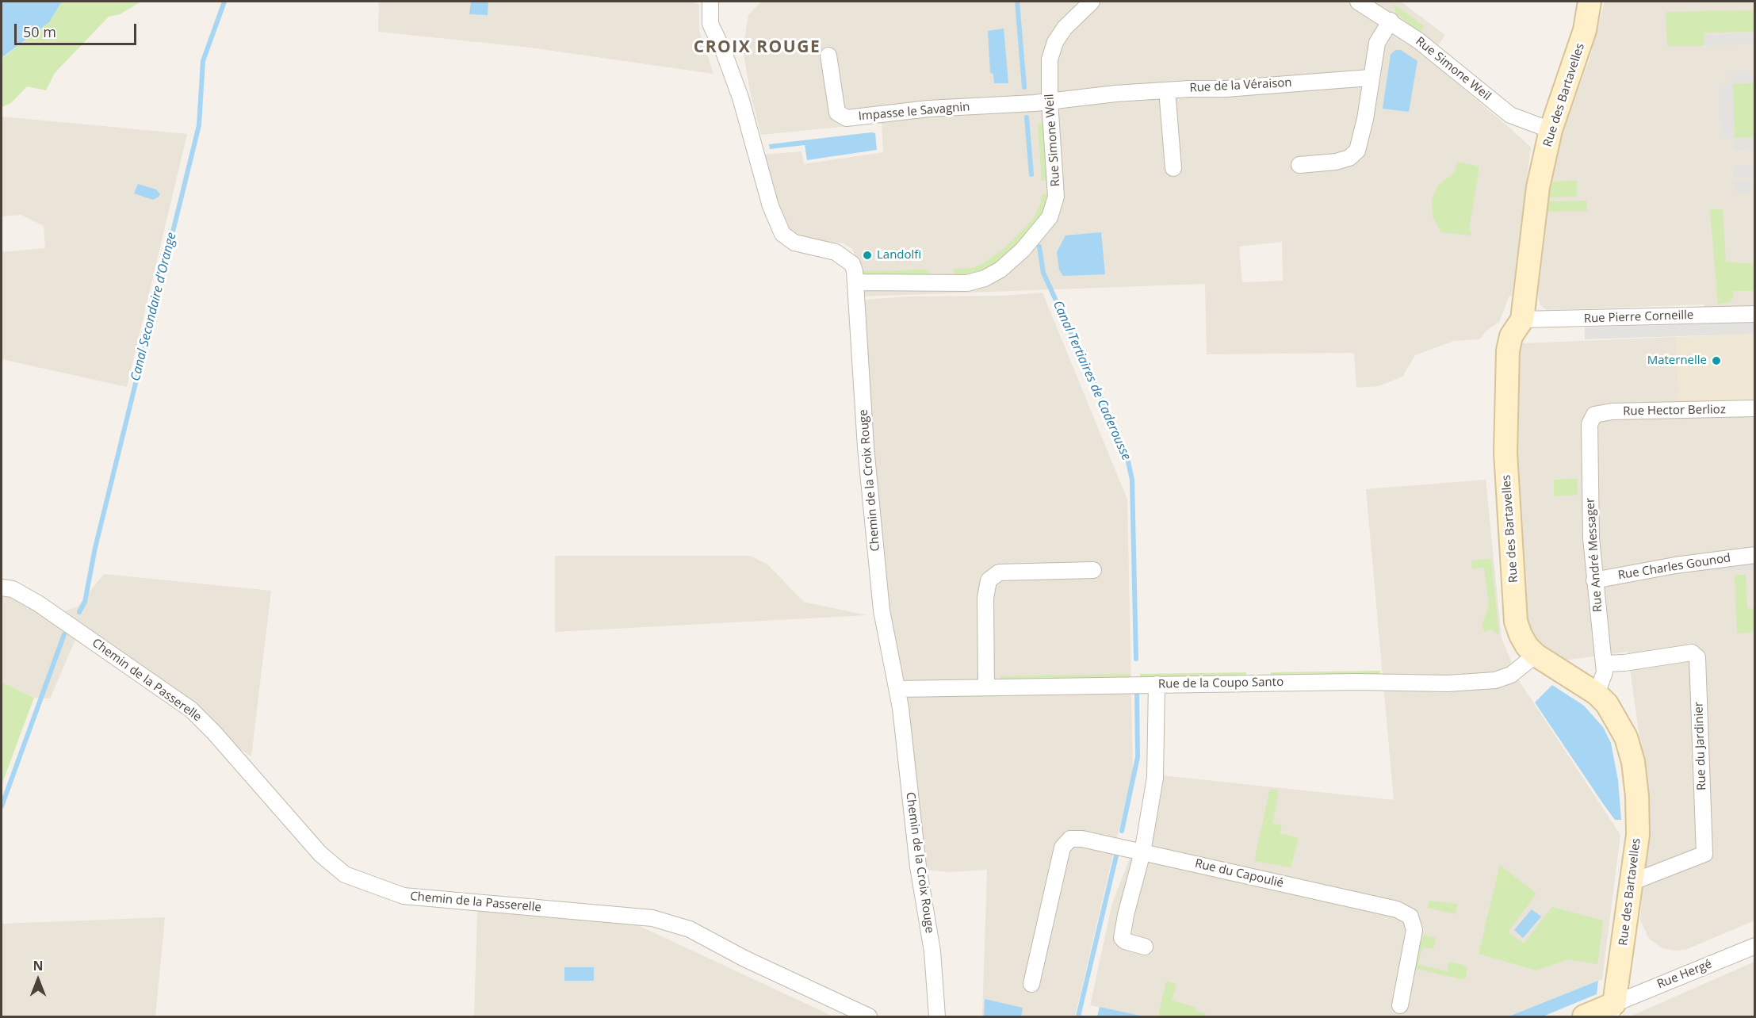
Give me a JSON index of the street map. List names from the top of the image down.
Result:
{
  "streets": {
    "street": [
      "Rue Simone Weil",
      "Rue de la Véraison",
      "Rue des Bartavelles",
      "Impasse le Savagnin",
      "Rue Pierre Corneille",
      "Rue Hector Berlioz",
      "Chemin de la Croix Rouge",
      "Rue André Messager",
      "Rue Charles Gounod",
      "Chemin de la Passerelle",
      "Rue de la Coupo Santo",
      "Rue du Jardinier",
      "Rue du Capoulié",
      "Rue Hergé"
    ]
  },
  "crossings": [
    ["Rue Simone Weil", "Rue de la Véraison"],
    ["Rue Simone Weil", "Rue des Bartavelles"],
    ["Rue Simone Weil", "Impasse le Savagnin"],
    ["Rue Simone Weil", "Chemin de la Croix Rouge"],
    ["Rue de la Véraison", "Impasse le Savagnin"],
    ["Rue des Bartavelles", "Rue Pierre Corneille"],
    ["Rue des Bartavelles", "Rue André Messager"],
    ["Rue des Bartavelles", "Rue de la Coupo Santo"],
    ["Rue des Bartavelles", "Rue du Jardinier"],
    ["Rue des Bartavelles", "Rue Hergé"],
    ["Rue Hector Berlioz", "Rue André Messager"],
    ["Chemin de la Croix Rouge", "Rue de la Coupo Santo"],
    ["Rue André Messager", "Rue Charles Gounod"],
    ["Rue André Messager", "Rue du Jardinier"]
  ],
  "districts": ["CROIX ROUGE"],
  "water": ["Canal Secondaire d'Orange", "Canal Tertiaires de Caderousse"],
  "places": ["Landolfi", "Maternelle"],
  "scale_bar": "50 m",
  "north": "top"
}
